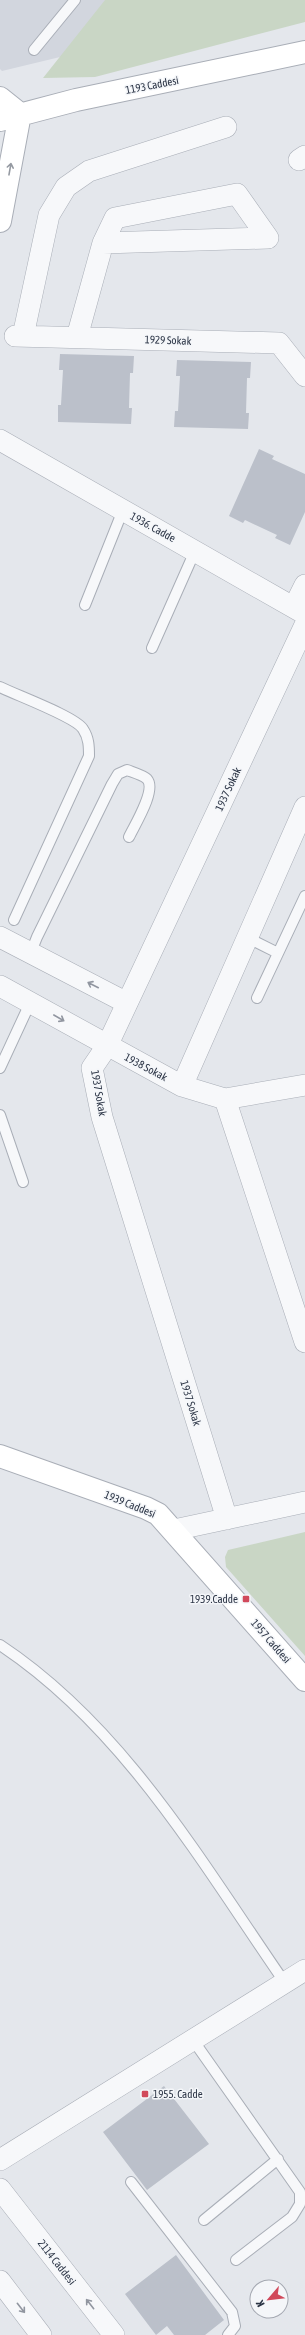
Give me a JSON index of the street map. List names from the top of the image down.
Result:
{
  "streets": {
    "street": [
      "1193 Caddesi",
      "1929 Sokak",
      "1936. Cadde",
      "1937 Sokak",
      "1938 Sokak",
      "1939 Caddesi",
      "1957 Caddesi",
      "2114 Caddesi"
    ]
  },
  "crossings": [
    ["1937 Sokak", "1938 Sokak"],
    ["1939 Caddesi", "1957 Caddesi"]
  ],
  "places": {
    "transit": ["1939.Cadde", "1955. Cadde"]
  },
  "north": "bottom left"
}
